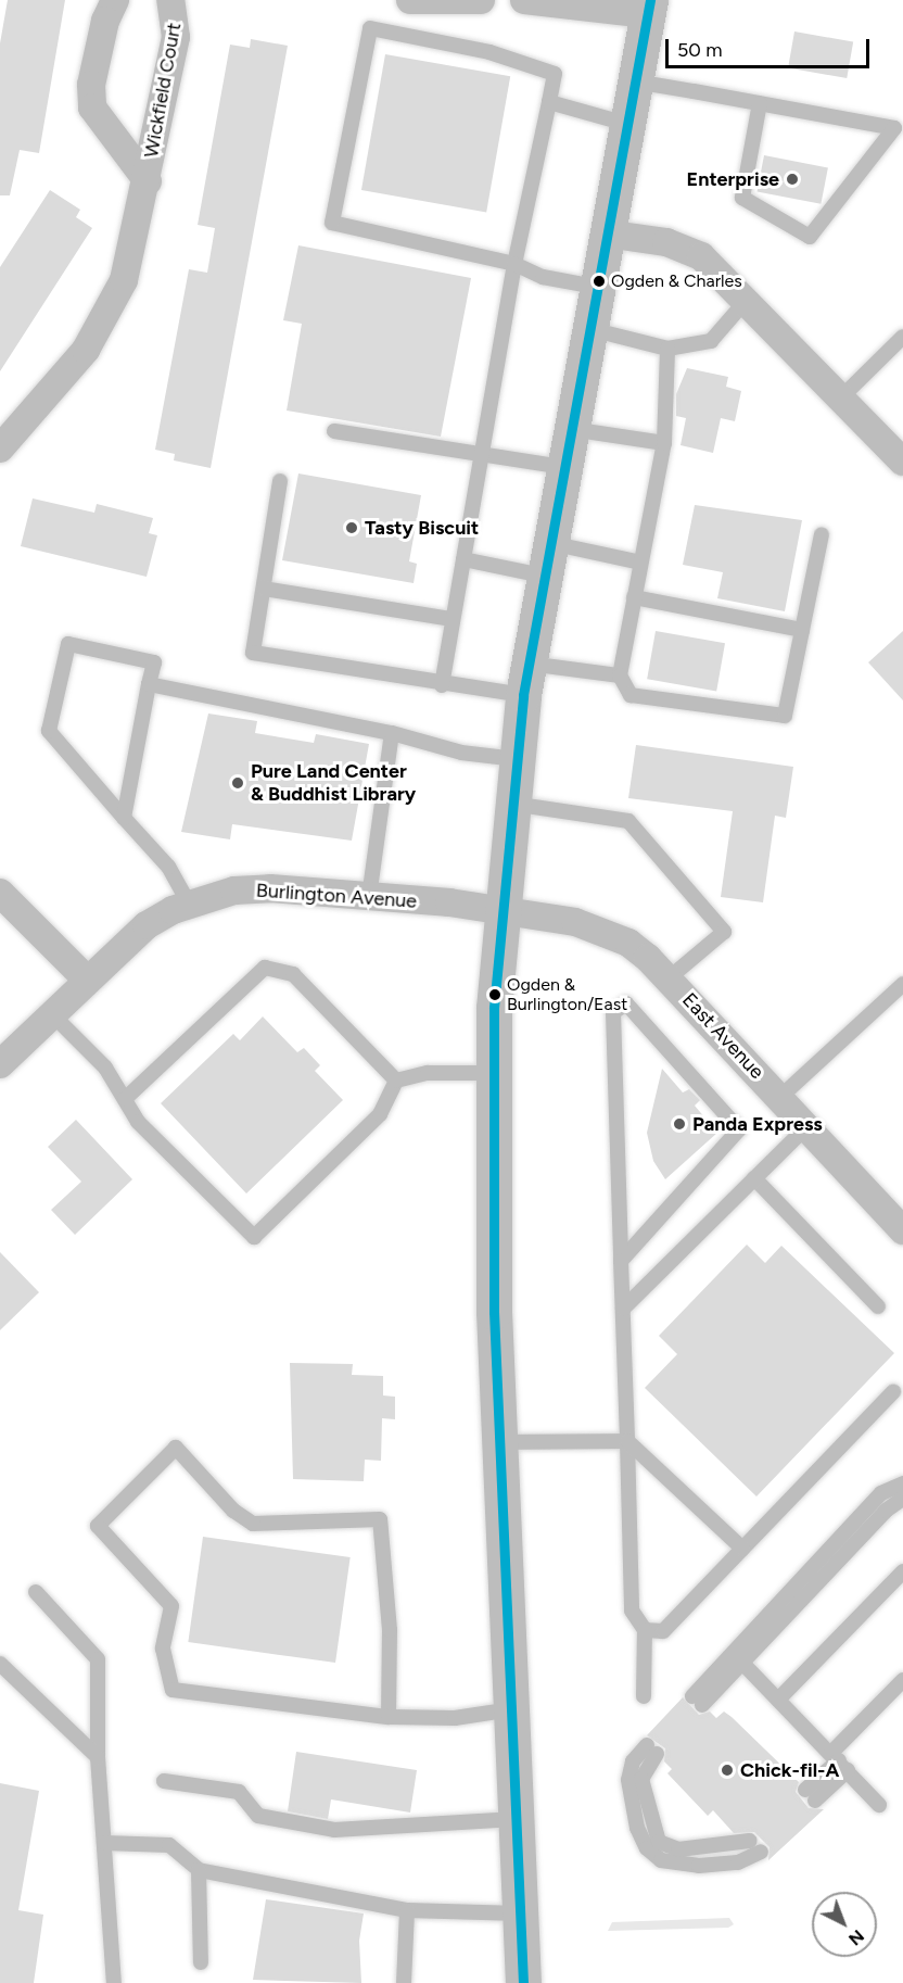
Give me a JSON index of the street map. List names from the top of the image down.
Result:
{
  "streets": {
    "street": ["Wickfield Court", "Burlington Avenue", "East Avenue"]
  },
  "crossings": [
    ["Burlington Avenue", "East Avenue"]
  ],
  "places": [
    "Enterprise",
    "Ogden & Charles",
    "Tasty Biscuit",
    "Pure Land Center & Buddhist Library",
    "Ogden & Burlington/East",
    "Panda Express",
    "Chick-fil-A"
  ],
  "scale_bar": "50 m",
  "north": "bottom right"
}
